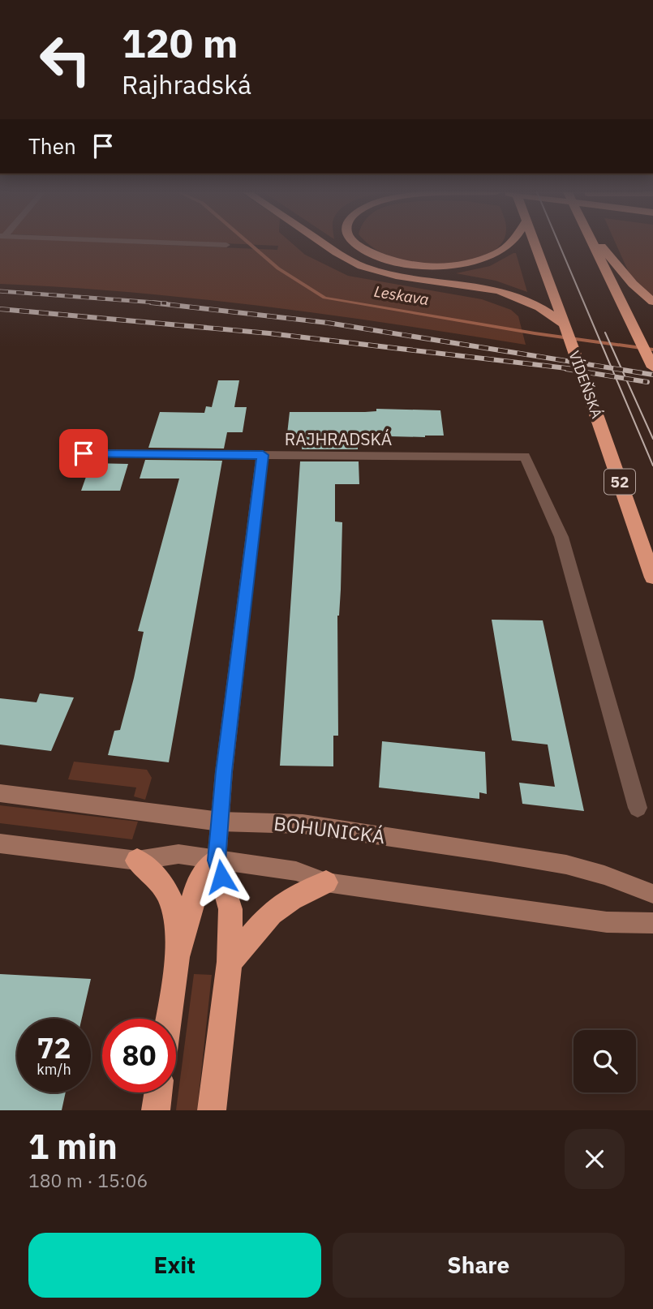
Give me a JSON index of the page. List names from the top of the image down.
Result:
{
  "streets": {
    "highway": ["VÍDEŇSKÁ", "52"],
    "street": ["RAJHRADSKÁ", "BOHUNICKÁ"]
  },
  "water": ["Leskava"],
  "page": {
    "turn": ["120 m", "Rajhradská"],
    "then": "Then",
    "speed": "72 km/h",
    "limit": "80",
    "heading": ["1 min", "180 m · 15:06"],
    "buttons": ["Exit", "Share"]
  }
}
